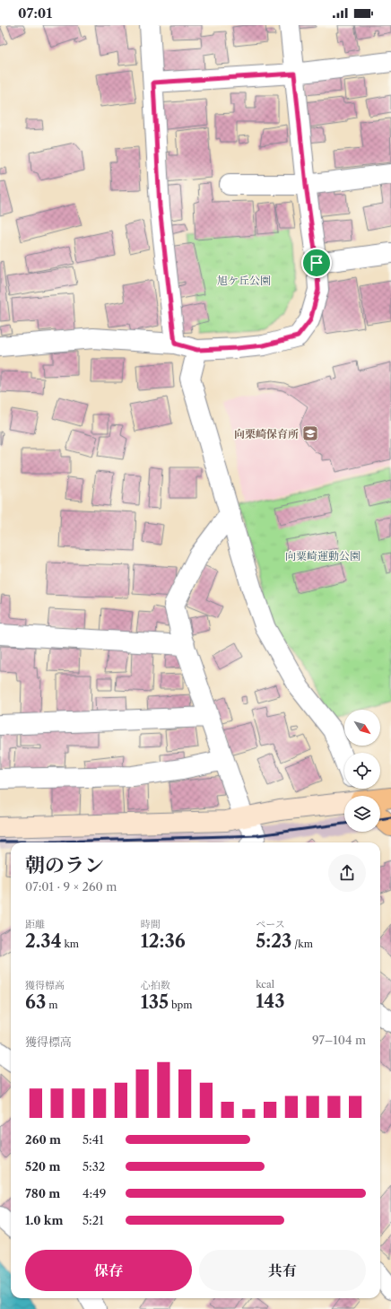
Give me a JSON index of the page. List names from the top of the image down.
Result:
{
  "parks": ["旭ケ丘公園", "向粟崎運動公園"],
  "places": {
    "school or university": ["向栗崎保育所"]
  },
  "north": "bottom right",
  "page": {
    "status": "07:01",
    "heading": ["朝のラン", "07:01 · 9 × 260 m"],
    "stats": [
      ["距離", "2.34 km"],
      ["時間", "12:36"],
      ["ペース", "5:23 /km"],
      ["獲得標高", "63 m"],
      ["心拍数", "135 bpm"],
      ["kcal", "143"]
    ],
    "chart": ["獲得標高", "97–104 m"],
    "list": [
      {
        "name": "260 m",
        "note": "5:41"
      },
      {
        "name": "520 m",
        "note": "5:32"
      },
      {
        "name": "780 m",
        "note": "4:49"
      },
      {
        "name": "1.0 km",
        "note": "5:21"
      }
    ],
    "buttons": ["保存", "共有"]
  }
}
